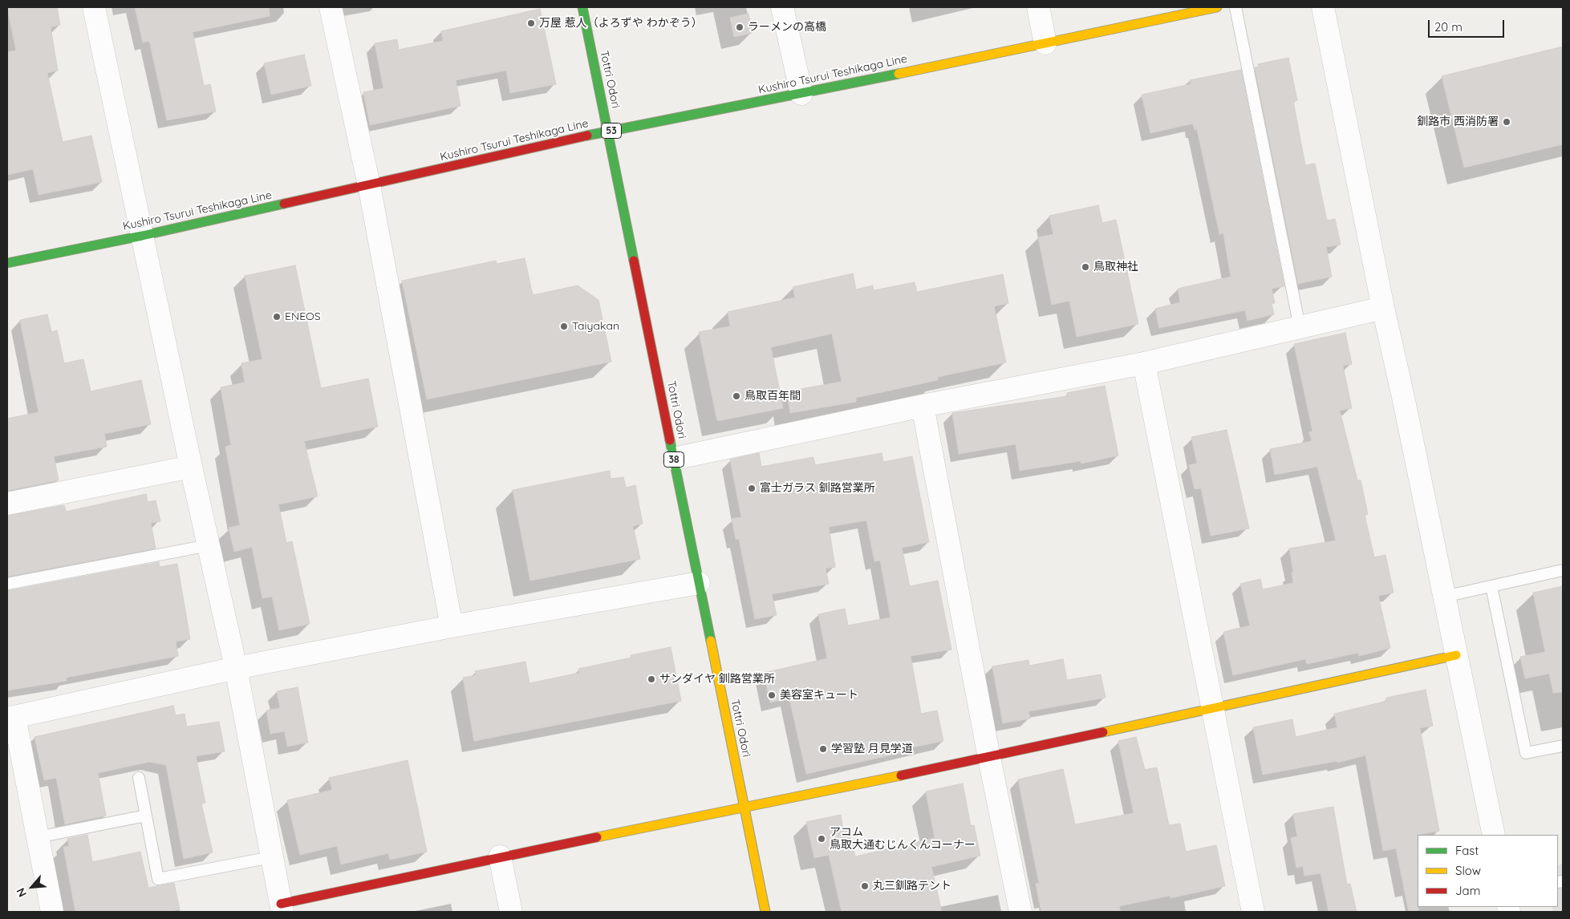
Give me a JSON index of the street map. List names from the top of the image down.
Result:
{
  "streets": {
    "main road": [
      "Kushiro Tsurui Teshikaga Line",
      "Tottri Odori",
      "53",
      "38"
    ]
  },
  "crossings": [
    ["Kushiro Tsurui Teshikaga Line", "Tottri Odori"]
  ],
  "places": [
    "万屋 惹人（よろずや わかぞう）",
    "ラーメンの高橋",
    "釧路市 西消防署",
    "鳥取神社",
    "ENEOS",
    "Taiyakan",
    "鳥取百年間",
    "富士ガラス 釧路営業所",
    "サンダイヤ 釧路営業所",
    "美容室キュート",
    "学習塾 月見学道",
    "アコム 鳥取大通むじんくんコーナー",
    "丸三釧路テント"
  ],
  "legend": ["Fast", "Slow", "Jam"],
  "scale_bar": "20 m",
  "north": "bottom left"
}
